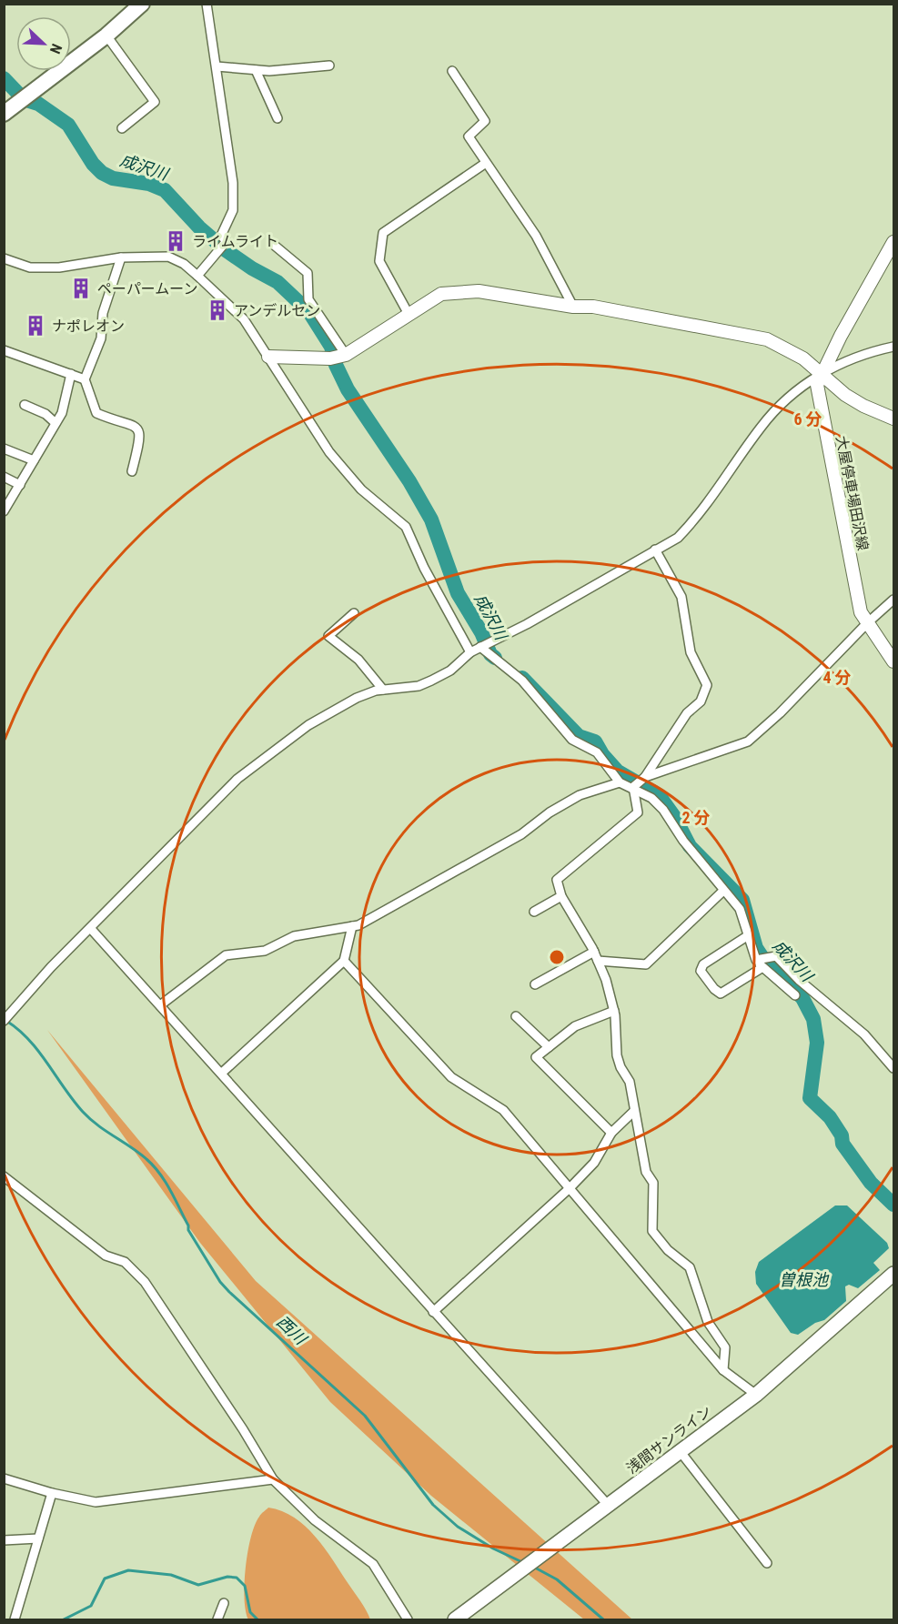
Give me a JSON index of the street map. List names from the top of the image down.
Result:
{
  "streets": {
    "main road": ["浅間サンライン"],
    "street": ["大屋停車場田沢線"]
  },
  "water": ["成沢川", "曽根池", "西川"],
  "places": {
    "building": [
      "ライムライト",
      "ペーパームーン",
      "アンデルセン",
      "ナポレオン"
    ]
  },
  "north": "bottom right",
  "rings": ["6 分", "4 分", "2 分"]
}
